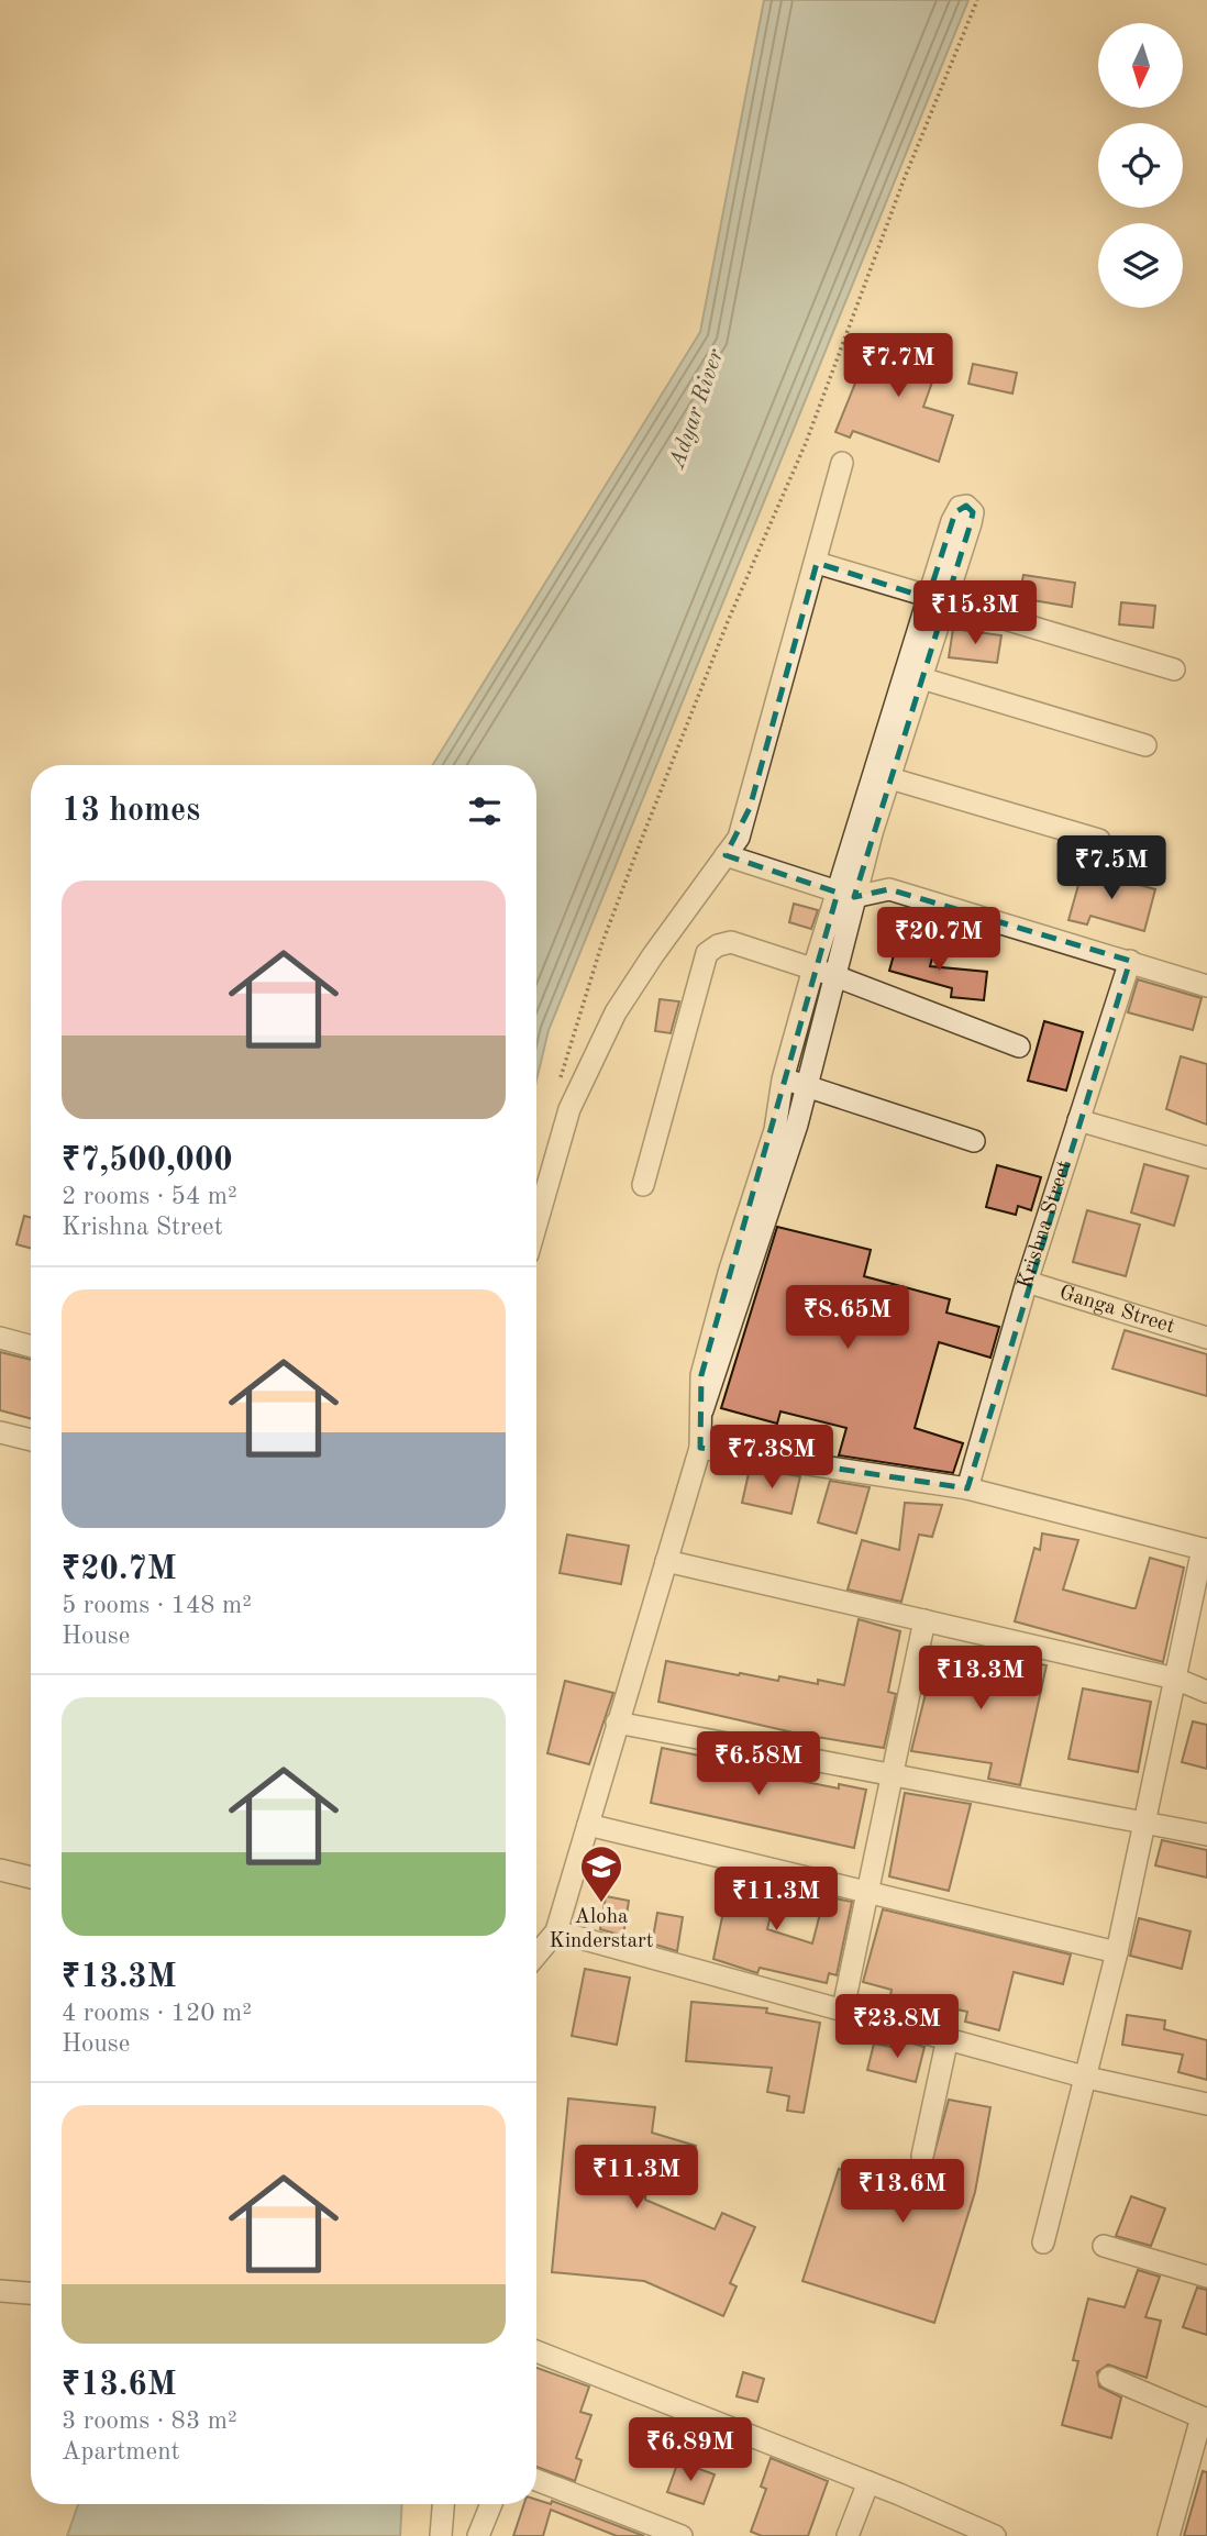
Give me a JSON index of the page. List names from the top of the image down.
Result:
{
  "streets": {
    "street": ["Krishna Street", "Ganga Street"]
  },
  "crossings": [
    ["Krishna Street", "Ganga Street"]
  ],
  "water": ["Adyar River"],
  "places": {
    "school or university": ["Aloha Kinderstart"]
  },
  "north": "bottom",
  "page": {
    "price": [
      "₹7.7M",
      "₹15.3M",
      "₹7.5M",
      "₹20.7M",
      "₹8.65M",
      "₹7.38M",
      "₹13.3M",
      "₹6.58M",
      "₹11.3M",
      "₹23.8M",
      "₹11.3M",
      "₹13.6M",
      "₹6.89M"
    ],
    "heading": "13 homes",
    "list": [
      {
        "name": "₹7,500,000",
        "note": "2 rooms · 54 m² · Krishna Street"
      },
      {
        "name": "₹20.7M",
        "note": "5 rooms · 148 m² · House"
      },
      {
        "name": "₹13.3M",
        "note": "4 rooms · 120 m² · House"
      },
      {
        "name": "₹13.6M",
        "note": "3 rooms · 83 m² · Apartment"
      }
    ]
  }
}
